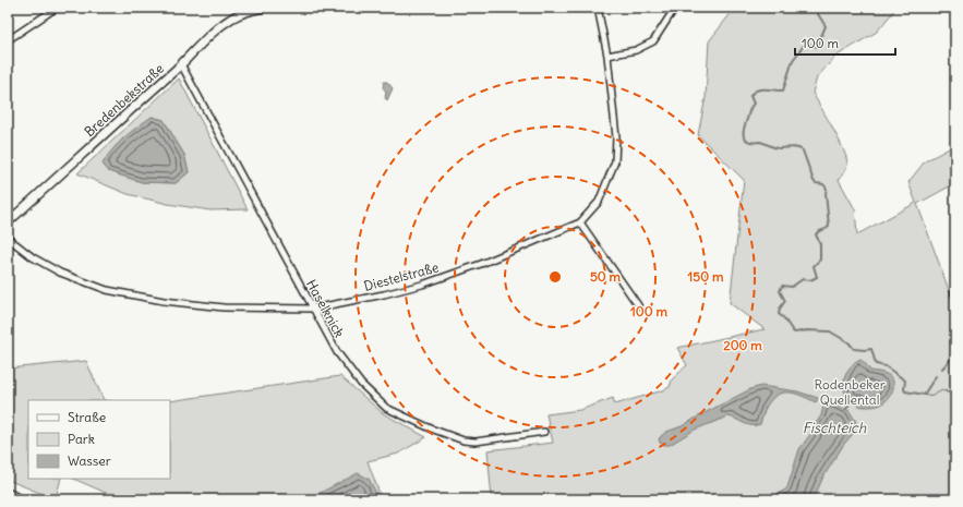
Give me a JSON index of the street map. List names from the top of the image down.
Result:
{
  "streets": {
    "street": ["Bredenbekstraße", "Diestelstraße", "Haselknick"]
  },
  "crossings": [
    ["Bredenbekstraße", "Haselknick"],
    ["Diestelstraße", "Haselknick"]
  ],
  "water": ["Fischteich"],
  "parks": ["Rodenbeker Quellental"],
  "legend": ["Straße", "Park", "Wasser"],
  "scale_bar": "100 m",
  "rings": [
    "50 m",
    "150 m",
    "100 m",
    "200 m"
  ]
}
